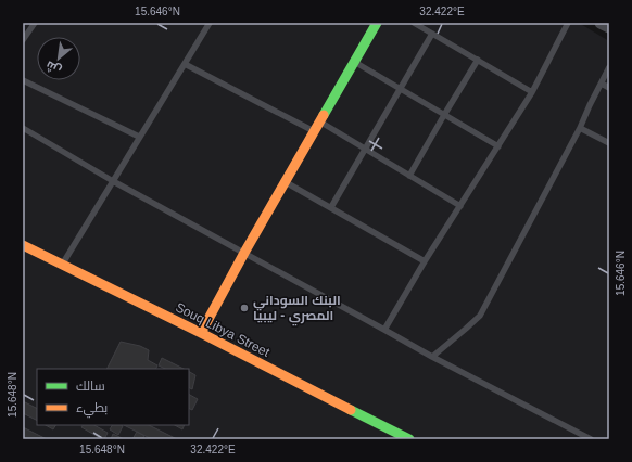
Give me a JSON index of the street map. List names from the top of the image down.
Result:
{
  "streets": {
    "main road": ["Souq Libya Street"]
  },
  "places": ["البنك السوداني المصري - ليبيا"],
  "legend": ["سالك", "بطيء"],
  "north": "bottom left",
  "coordinates": ["15.646°N", "32.422°E", "15.648°N"]
}
